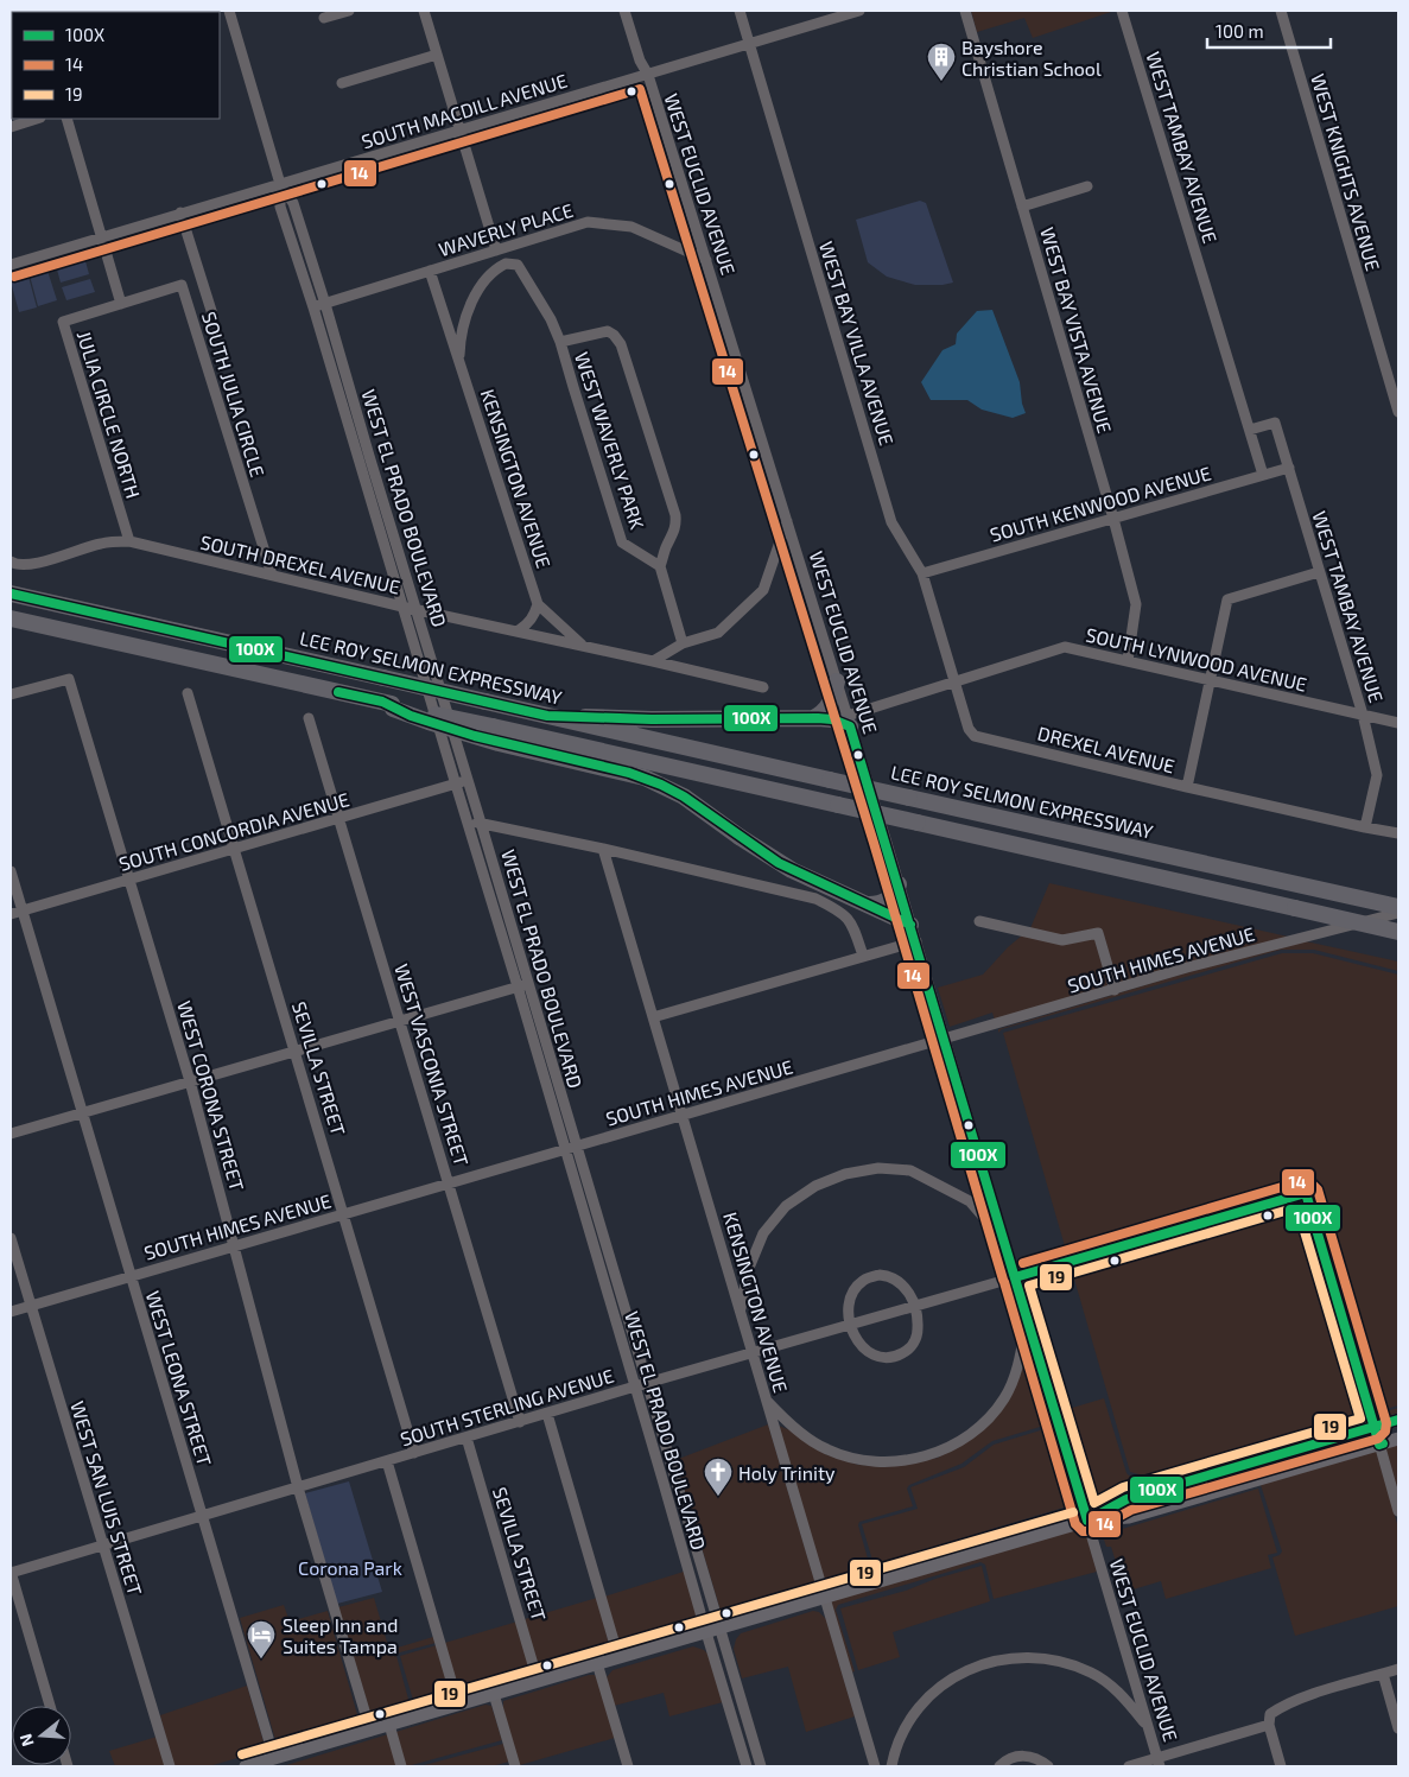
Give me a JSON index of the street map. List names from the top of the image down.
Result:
{
  "streets": {
    "highway": ["LEE ROY SELMON EXPRESSWAY"],
    "street": [
      "SOUTH MACDILL AVENUE",
      "WEST TAMBAY AVENUE",
      "WEST KNIGHTS AVENUE",
      "WEST EUCLID AVENUE",
      "WAVERLY PLACE",
      "WEST BAY VISTA AVENUE",
      "WEST BAY VILLA AVENUE",
      "SOUTH JULIA CIRCLE",
      "JULIA CIRCLE NORTH",
      "WEST WAVERLY PARK",
      "KENSINGTON AVENUE",
      "SOUTH KENWOOD AVENUE",
      "WEST EL PRADO BOULEVARD",
      "SOUTH DREXEL AVENUE",
      "SOUTH LYNWOOD AVENUE",
      "DREXEL AVENUE",
      "SOUTH CONCORDIA AVENUE",
      "SOUTH HIMES AVENUE",
      "WEST VASCONIA STREET",
      "SEVILLA STREET",
      "WEST CORONA STREET",
      "WEST LEONA STREET",
      "SOUTH STERLING AVENUE",
      "WEST SAN LUIS STREET"
    ]
  },
  "crossings": [
    ["SOUTH MACDILL AVENUE", "WEST EUCLID AVENUE"],
    ["SOUTH MACDILL AVENUE", "WEST BAY VILLA AVENUE"],
    ["SOUTH MACDILL AVENUE", "WEST EL PRADO BOULEVARD"],
    ["WEST TAMBAY AVENUE", "SOUTH KENWOOD AVENUE"],
    ["WEST TAMBAY AVENUE", "SOUTH LYNWOOD AVENUE"],
    ["WEST TAMBAY AVENUE", "DREXEL AVENUE"],
    ["WEST EUCLID AVENUE", "WAVERLY PLACE"],
    ["WEST EUCLID AVENUE", "SOUTH HIMES AVENUE"],
    ["WEST EUCLID AVENUE", "SOUTH STERLING AVENUE"],
    ["WAVERLY PLACE", "KENSINGTON AVENUE"],
    ["WAVERLY PLACE", "WEST EL PRADO BOULEVARD"],
    ["WEST BAY VISTA AVENUE", "SOUTH KENWOOD AVENUE"],
    ["WEST BAY VISTA AVENUE", "SOUTH LYNWOOD AVENUE"],
    ["WEST BAY VILLA AVENUE", "SOUTH KENWOOD AVENUE"],
    ["WEST BAY VILLA AVENUE", "SOUTH LYNWOOD AVENUE"],
    ["WEST BAY VILLA AVENUE", "DREXEL AVENUE"],
    ["SOUTH JULIA CIRCLE", "JULIA CIRCLE NORTH"],
    ["SOUTH JULIA CIRCLE", "SOUTH DREXEL AVENUE"],
    ["JULIA CIRCLE NORTH", "SOUTH DREXEL AVENUE"],
    ["WEST WAVERLY PARK", "KENSINGTON AVENUE"],
    ["KENSINGTON AVENUE", "SOUTH DREXEL AVENUE"],
    ["KENSINGTON AVENUE", "SOUTH HIMES AVENUE"],
    ["KENSINGTON AVENUE", "SOUTH STERLING AVENUE"],
    ["WEST EL PRADO BOULEVARD", "SOUTH DREXEL AVENUE"],
    ["WEST EL PRADO BOULEVARD", "SOUTH CONCORDIA AVENUE"],
    ["WEST EL PRADO BOULEVARD", "SOUTH HIMES AVENUE"],
    ["WEST EL PRADO BOULEVARD", "SOUTH STERLING AVENUE"],
    ["SOUTH LYNWOOD AVENUE", "DREXEL AVENUE"],
    ["SOUTH CONCORDIA AVENUE", "WEST VASCONIA STREET"],
    ["SOUTH CONCORDIA AVENUE", "SEVILLA STREET"],
    ["SOUTH CONCORDIA AVENUE", "WEST CORONA STREET"],
    ["SOUTH CONCORDIA AVENUE", "WEST LEONA STREET"],
    ["SOUTH HIMES AVENUE", "WEST VASCONIA STREET"],
    ["SOUTH HIMES AVENUE", "SEVILLA STREET"],
    ["SOUTH HIMES AVENUE", "WEST CORONA STREET"],
    ["SOUTH HIMES AVENUE", "WEST LEONA STREET"],
    ["SOUTH HIMES AVENUE", "WEST SAN LUIS STREET"],
    ["WEST VASCONIA STREET", "SOUTH STERLING AVENUE"],
    ["SEVILLA STREET", "SOUTH STERLING AVENUE"],
    ["WEST CORONA STREET", "SOUTH STERLING AVENUE"],
    ["WEST LEONA STREET", "SOUTH STERLING AVENUE"],
    ["SOUTH STERLING AVENUE", "WEST SAN LUIS STREET"]
  ],
  "parks": ["Corona Park"],
  "places": {
    "building": ["Bayshore Christian School"],
    "church": ["Holy Trinity"],
    "hotel": ["Sleep Inn and Suites Tampa"]
  },
  "lines": ["transit line 14", "transit line 100X", "transit line 19"],
  "legend": ["100X", "14", "19"],
  "scale_bar": "100 m",
  "north": "left"
}
